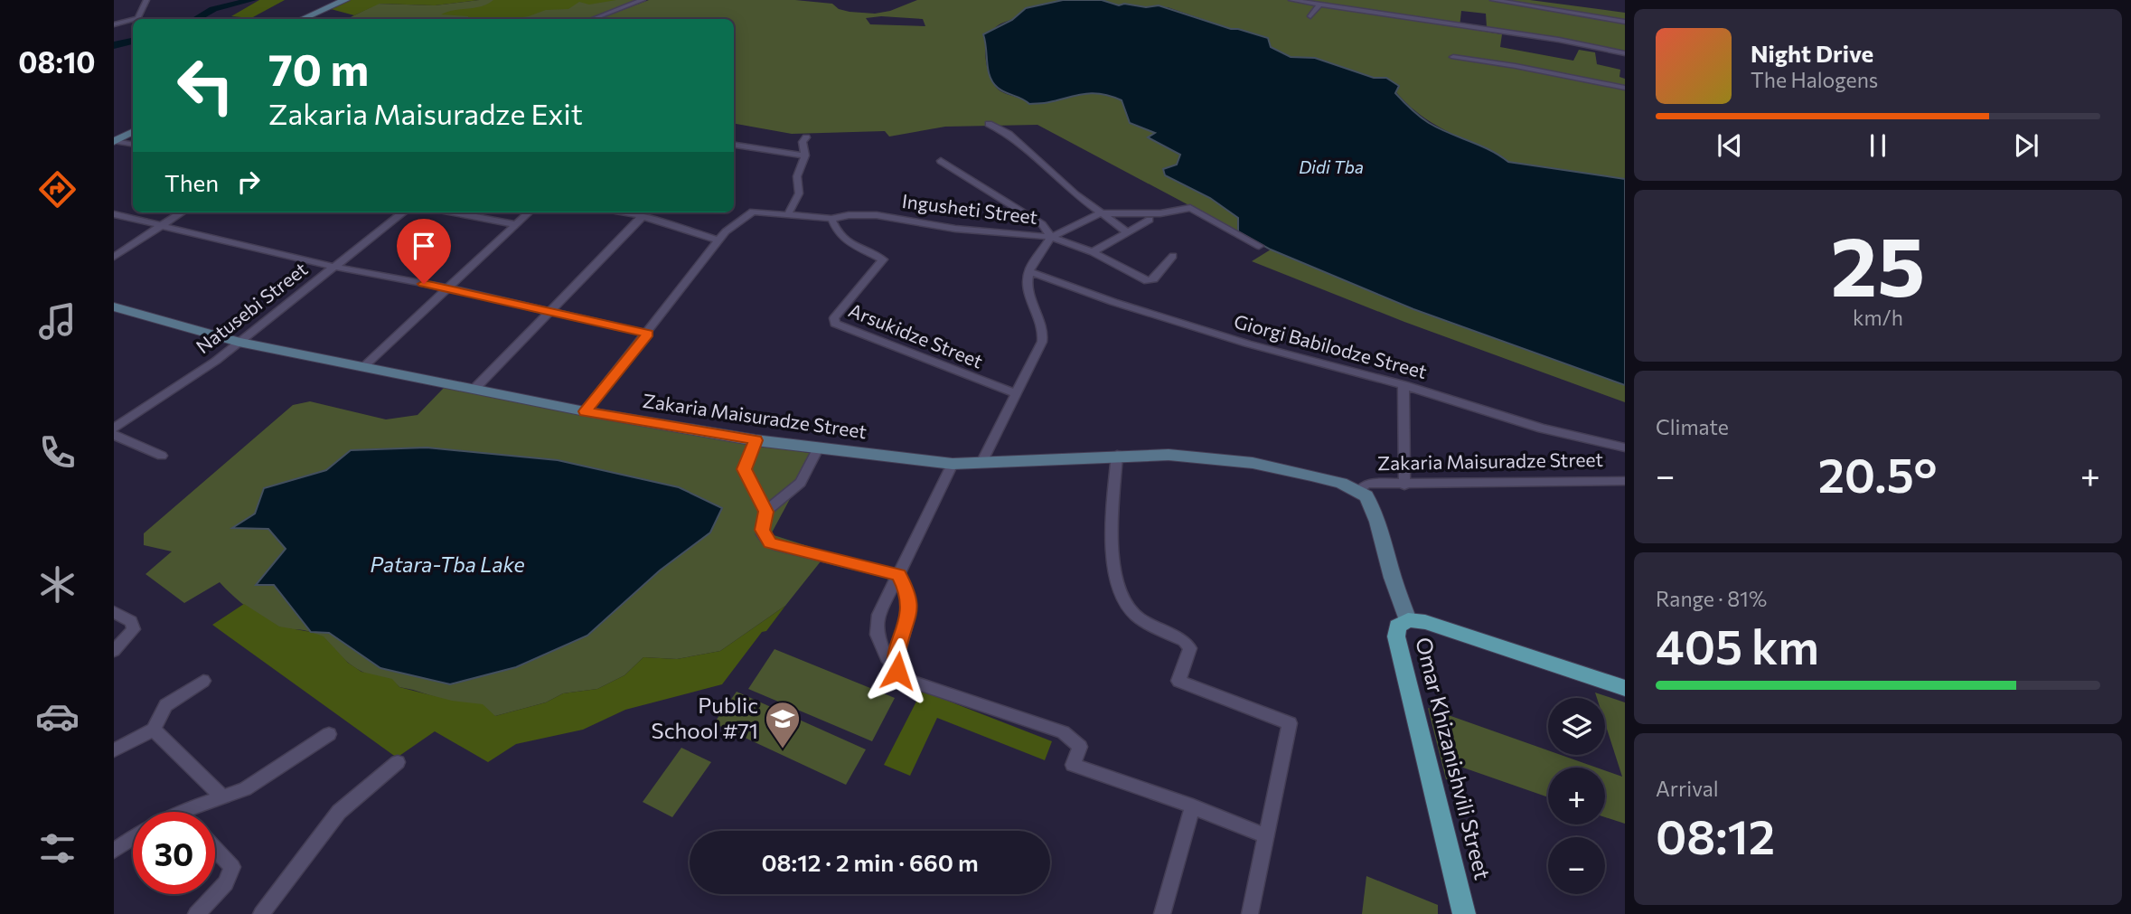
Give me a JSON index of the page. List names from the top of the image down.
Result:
{
  "streets": {
    "main road": ["Omar Khizanishvili Street"],
    "street": [
      "Ingusheti Street",
      "Natusebi Street",
      "Arsukidze Street",
      "Giorgi Babilodze Street",
      "Zakaria Maisuradze Street"
    ]
  },
  "crossings": [
    ["Ingusheti Street", "Arsukidze Street"],
    ["Ingusheti Street", "Giorgi Babilodze Street"],
    ["Ingusheti Street", "Zakaria Maisuradze Street"],
    ["Natusebi Street", "Zakaria Maisuradze Street"],
    ["Zakaria Maisuradze Street", "Omar Khizanishvili Street"]
  ],
  "water": ["Didi Tba", "Patara-Tba Lake"],
  "places": {
    "school or university": ["Public School #71"]
  },
  "page": {
    "tabs": "08:10",
    "turn": ["70 m", "Zakaria Maisuradze Exit"],
    "song": ["Night Drive", "The Halogens"],
    "then": "Then",
    "tile": [
      ["25", "km/h"],
      "Climate",
      ["Range · 81%", "405 km"],
      ["Arrival", "08:12"]
    ],
    "heat": ["−", "20.5°", "+"],
    "map_buttons": ["+", "−"],
    "limit": "30",
    "trip": "08:12 · 2 min · 660 m"
  }
}
